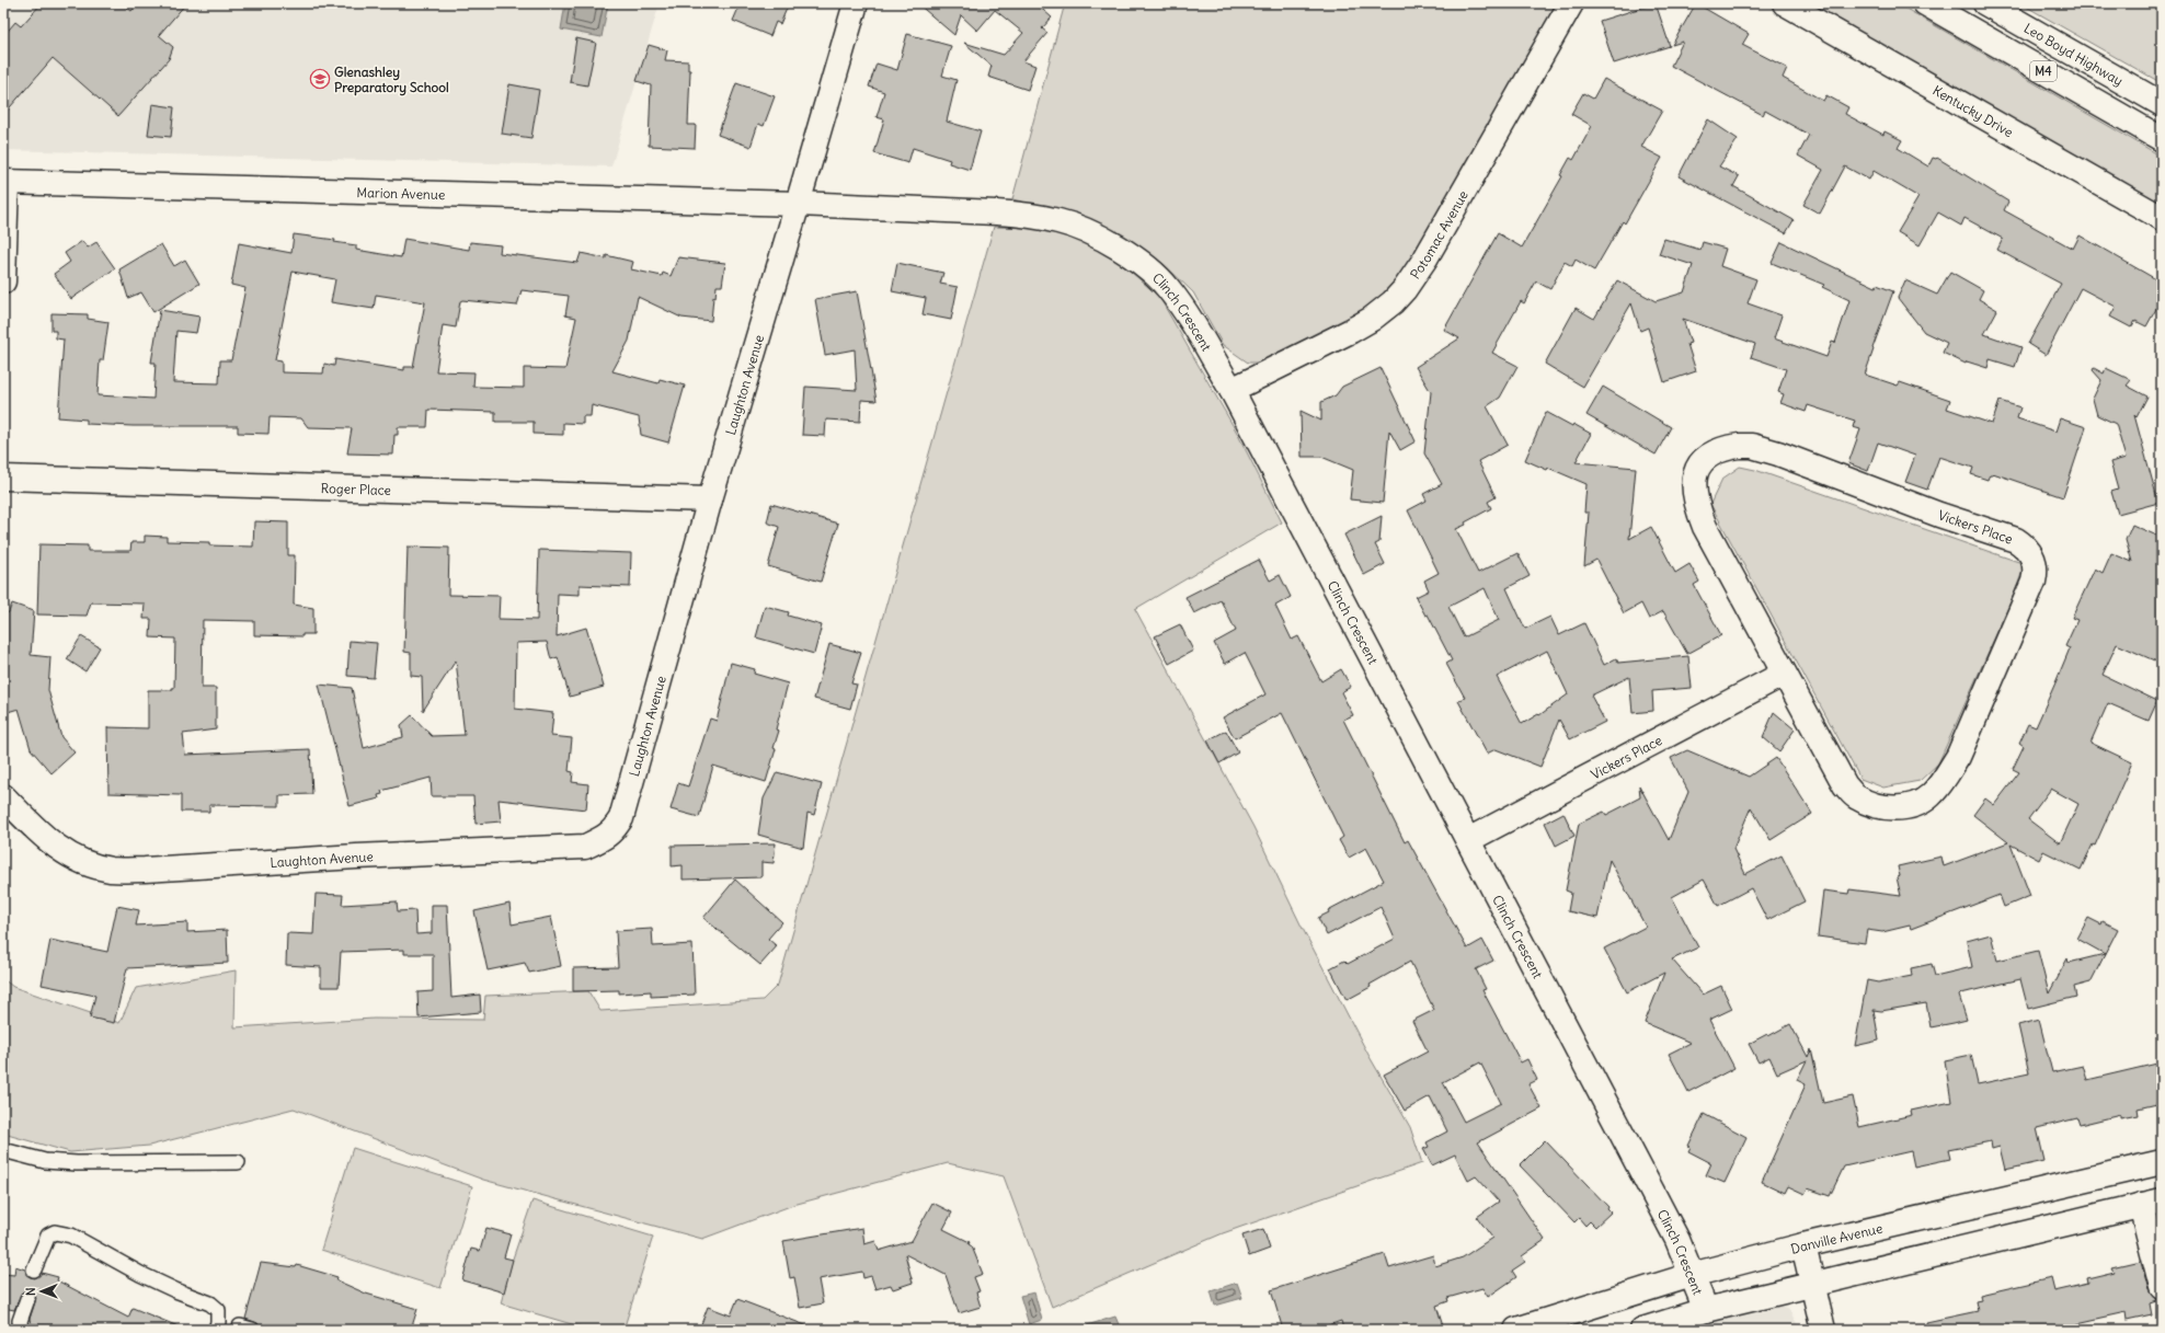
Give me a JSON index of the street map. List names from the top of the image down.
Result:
{
  "streets": {
    "main road": [
      "Leo Boyd Highway",
      "M4",
      "Kentucky Drive",
      "Marion Avenue",
      "Potomac Avenue",
      "Clinch Crescent",
      "Laughton Avenue",
      "Roger Place",
      "Vickers Place",
      "Danville Avenue"
    ]
  },
  "crossings": [
    ["Marion Avenue", "Clinch Crescent"],
    ["Marion Avenue", "Laughton Avenue"],
    ["Potomac Avenue", "Clinch Crescent"],
    ["Clinch Crescent", "Laughton Avenue"],
    ["Clinch Crescent", "Vickers Place"],
    ["Clinch Crescent", "Danville Avenue"],
    ["Laughton Avenue", "Roger Place"]
  ],
  "places": {
    "school or university": ["Glenashley Preparatory School"]
  },
  "north": "left"
}
